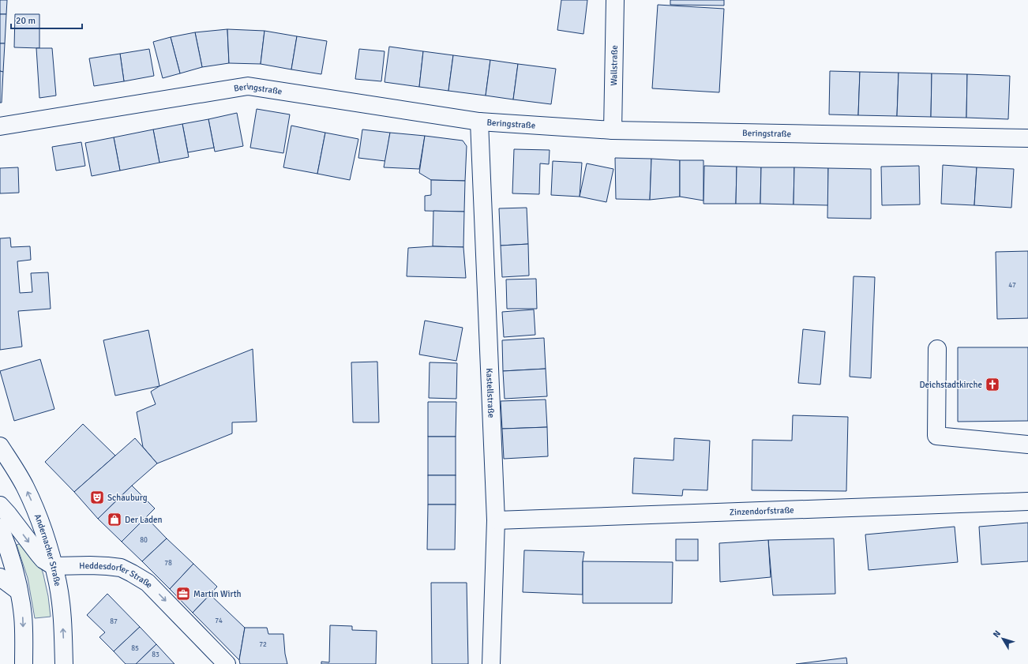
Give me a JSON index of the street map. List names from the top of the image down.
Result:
{
  "streets": {
    "street": [
      "Wallstraße",
      "Beringstraße",
      "Kastellstraße",
      "Zinzendorfstraße",
      "Andernacher Straße",
      "Heddesdorfer Straße"
    ]
  },
  "crossings": [
    ["Wallstraße", "Beringstraße"],
    ["Beringstraße", "Kastellstraße"],
    ["Kastellstraße", "Zinzendorfstraße"],
    ["Andernacher Straße", "Heddesdorfer Straße"]
  ],
  "one_way": ["Heddesdorfer Straße"],
  "places": {
    "church": ["Deichstadtkirche"],
    "theatre": ["Schauburg"],
    "shop": ["Der Laden"],
    "office": ["Martin Wirth"]
  },
  "house_numbers": [
    "47",
    "80",
    "78",
    "74",
    "87",
    "72",
    "85",
    "83"
  ],
  "scale_bar": "20 m",
  "north": "top left"
}
